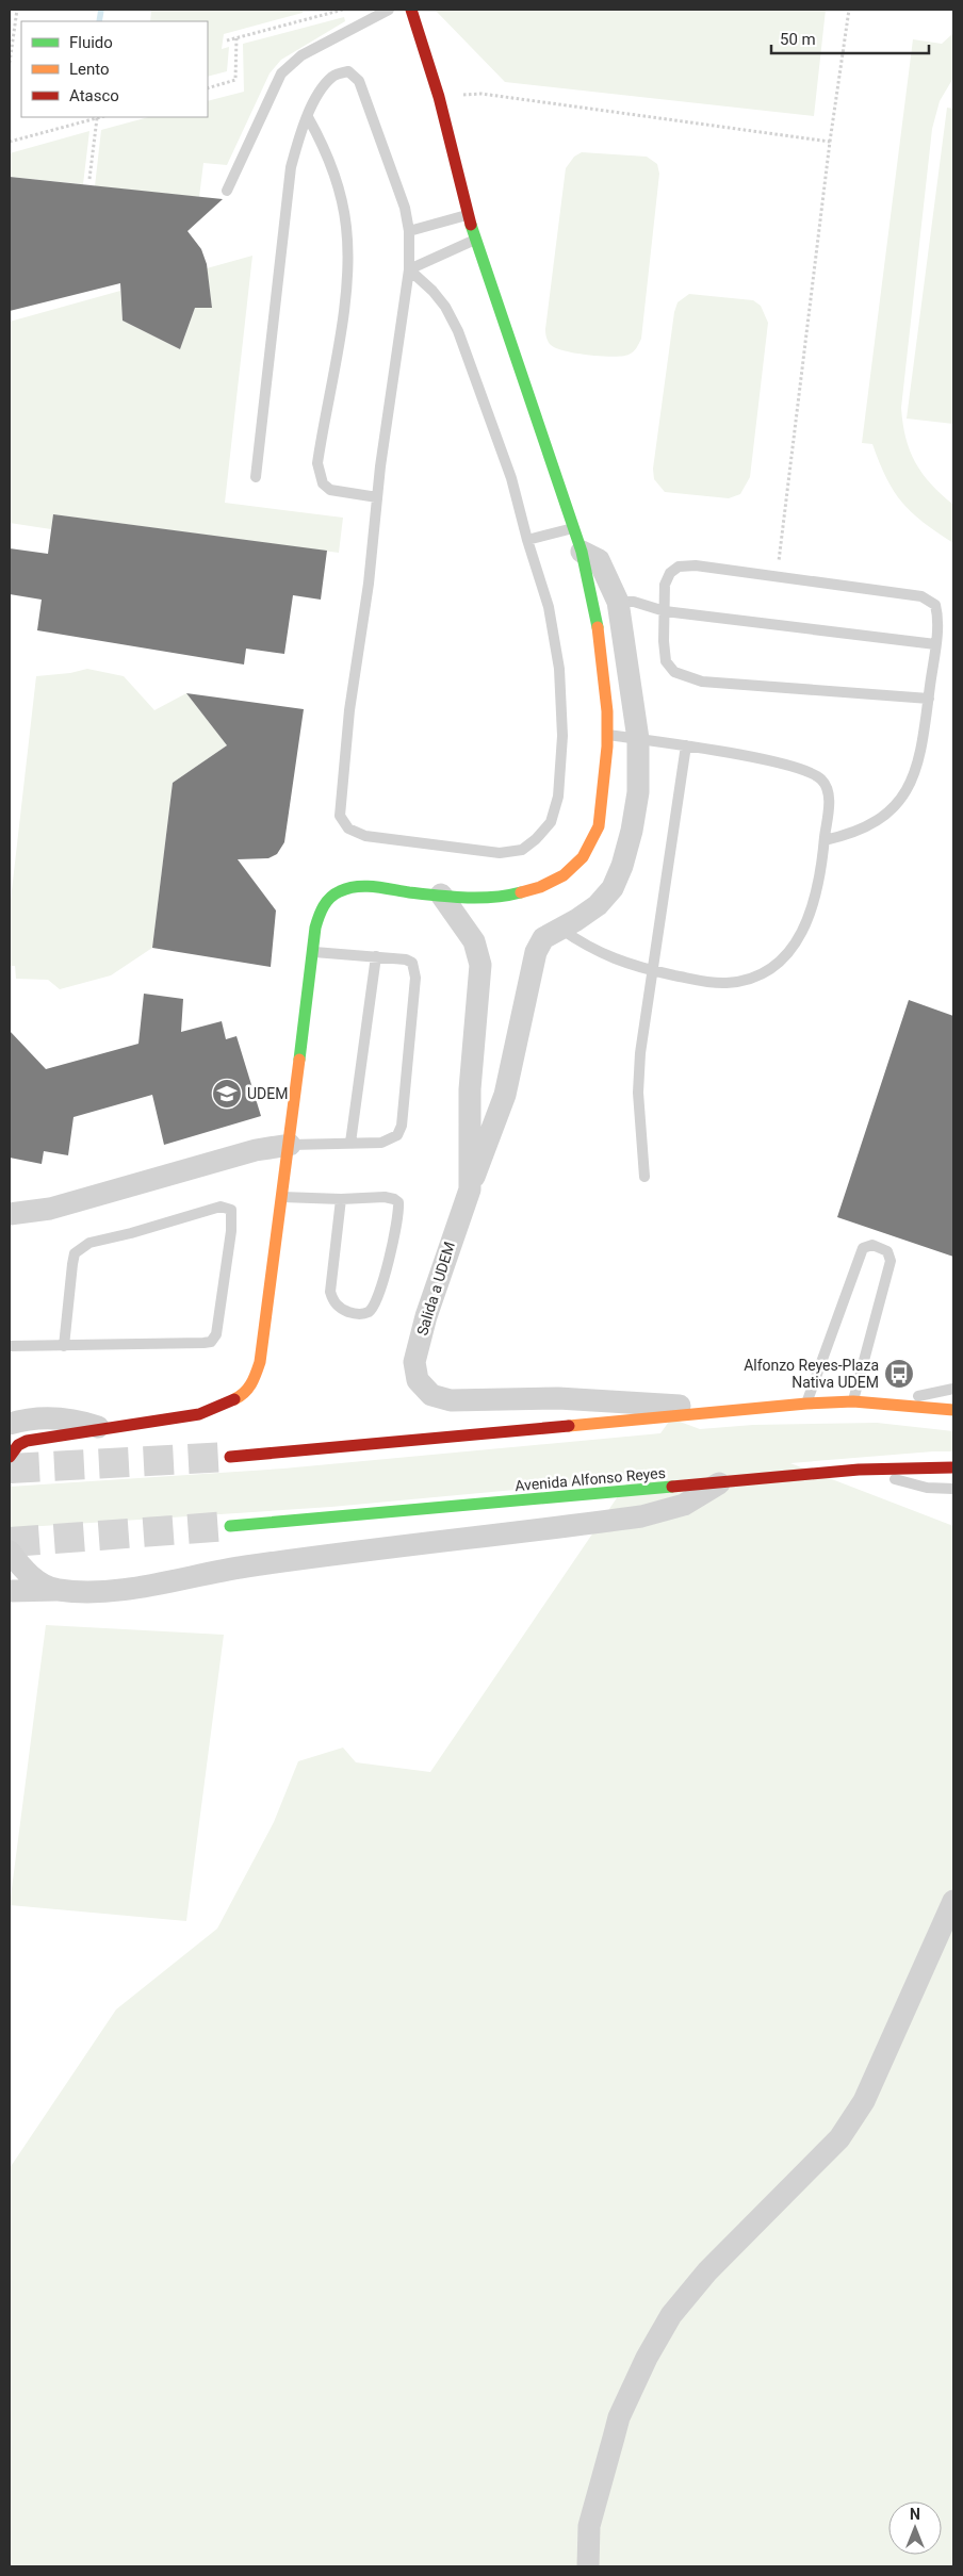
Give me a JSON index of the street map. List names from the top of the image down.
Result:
{
  "streets": {
    "street": ["Salida a UDEM", "Avenida Alfonso Reyes"]
  },
  "places": {
    "school or university": ["UDEM"],
    "bus stop": ["Alfonzo Reyes-Plaza Nativa UDEM"]
  },
  "legend": ["Fluido", "Lento", "Atasco"],
  "scale_bar": "50 m",
  "north": "top"
}
